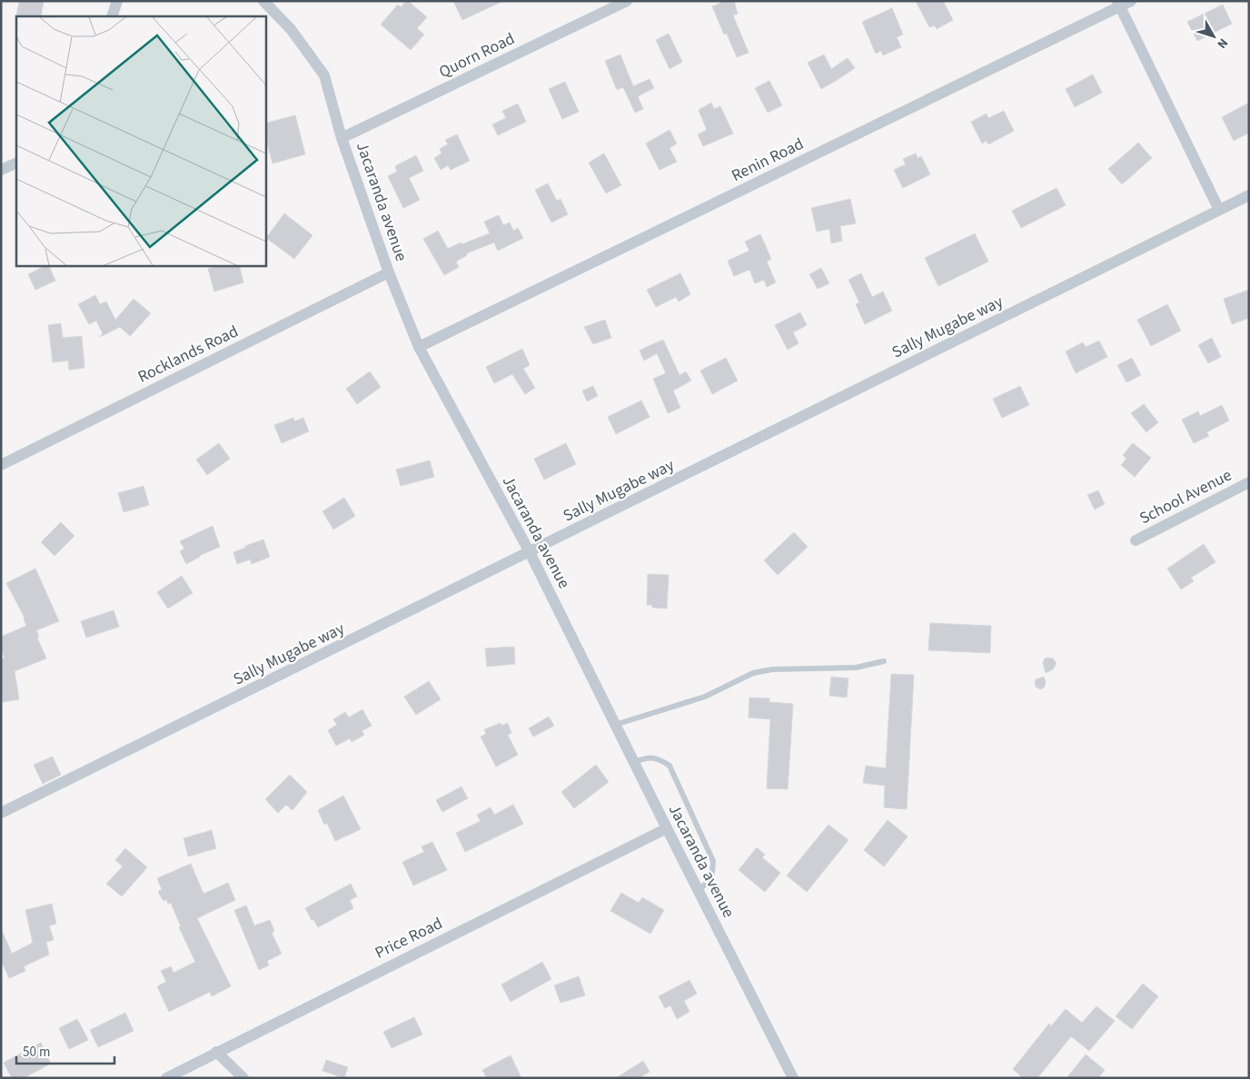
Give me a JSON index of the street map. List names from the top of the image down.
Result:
{
  "streets": {
    "street": [
      "Quorn Road",
      "Renin Road",
      "Jacaranda avenue",
      "Sally Mugabe way",
      "Rocklands Road",
      "School Avenue",
      "Price Road"
    ]
  },
  "crossings": [
    ["Quorn Road", "Jacaranda avenue"],
    ["Renin Road", "Jacaranda avenue"],
    ["Jacaranda avenue", "Sally Mugabe way"],
    ["Jacaranda avenue", "Rocklands Road"],
    ["Jacaranda avenue", "Price Road"]
  ],
  "scale_bar": "50 m",
  "north": "bottom right"
}
